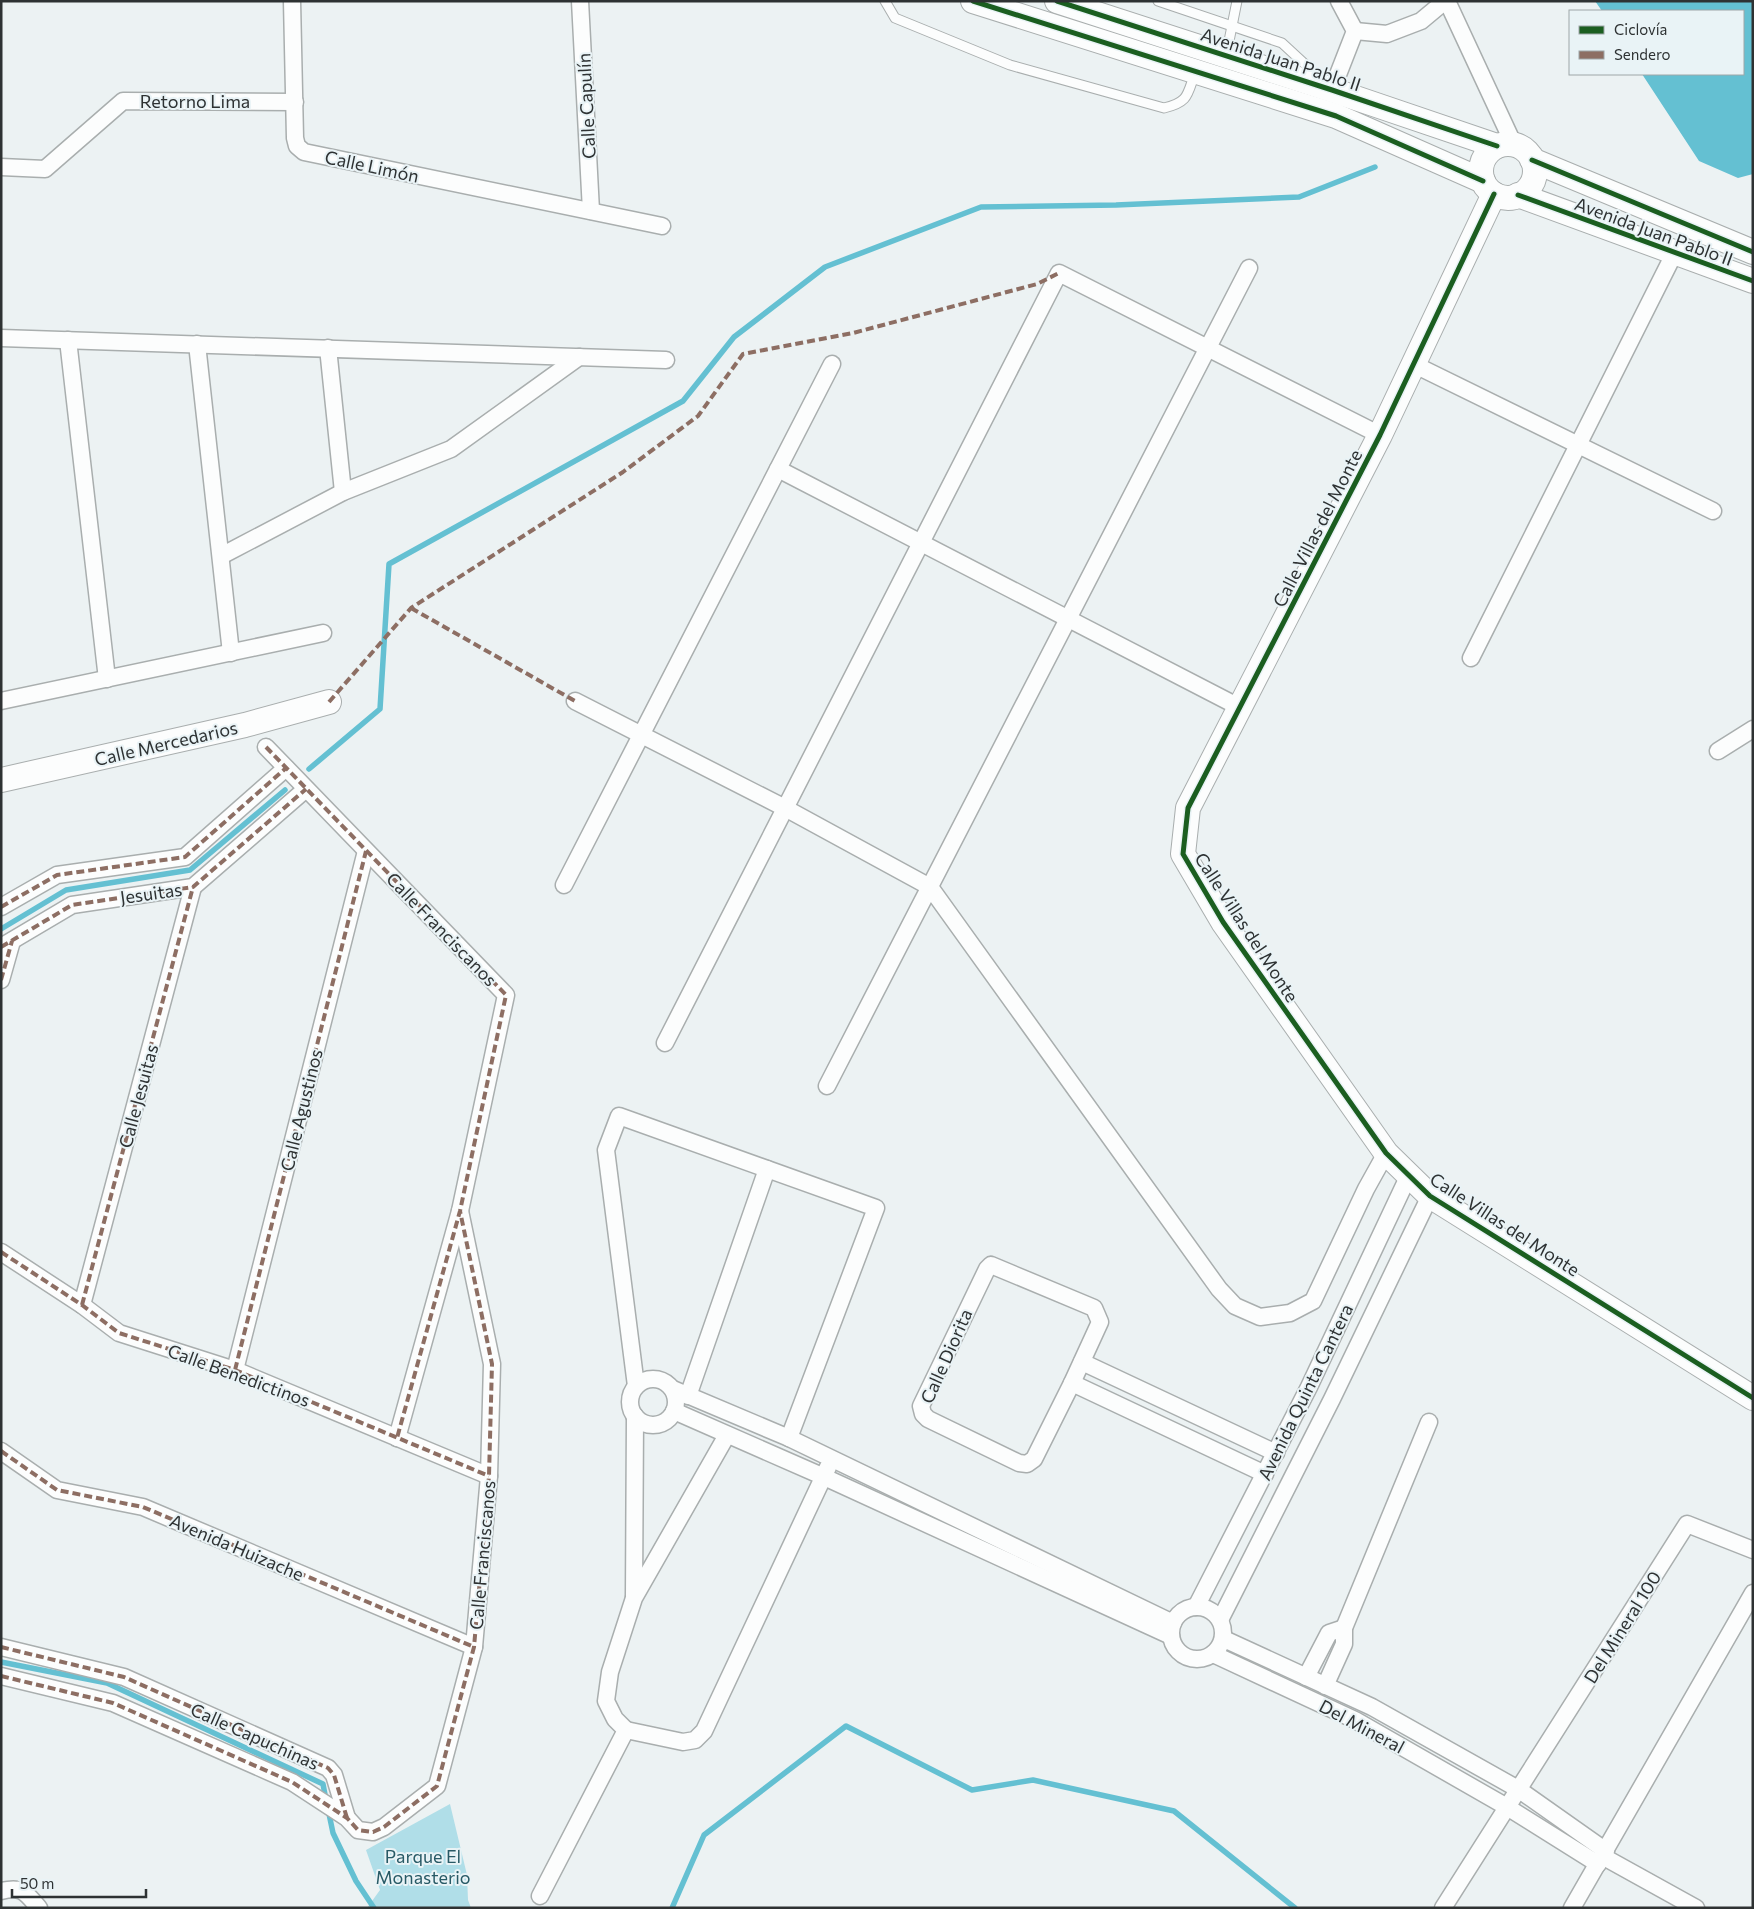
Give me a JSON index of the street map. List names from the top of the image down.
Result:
{
  "streets": {
    "street": [
      "Avenida Juan Pablo II",
      "Retorno Lima",
      "Calle Capulín",
      "Calle Limón",
      "Calle Villas del Monte",
      "Calle Mercedarios",
      "Jesuitas",
      "Calle Franciscanos",
      "Calle Jesuitas",
      "Calle Agustinos",
      "Calle Diorita",
      "Calle Benedictinos",
      "Avenida Quinta Cantera",
      "Avenida Huizache",
      "Del Mineral 100",
      "Del Mineral",
      "Calle Capuchinas"
    ]
  },
  "crossings": [
    ["Avenida Juan Pablo II", "Calle Villas del Monte"],
    ["Retorno Lima", "Calle Limón"],
    ["Calle Capulín", "Calle Limón"],
    ["Calle Villas del Monte", "Avenida Quinta Cantera"],
    ["Jesuitas", "Calle Franciscanos"],
    ["Jesuitas", "Calle Jesuitas"],
    ["Calle Franciscanos", "Calle Agustinos"],
    ["Calle Franciscanos", "Calle Benedictinos"],
    ["Calle Franciscanos", "Avenida Huizache"],
    ["Calle Franciscanos", "Calle Capuchinas"],
    ["Calle Jesuitas", "Calle Benedictinos"],
    ["Calle Agustinos", "Calle Benedictinos"],
    ["Avenida Quinta Cantera", "Del Mineral"],
    ["Del Mineral 100", "Del Mineral"]
  ],
  "parks": ["Parque El Monasterio"],
  "legend": ["Ciclovía", "Sendero"],
  "scale_bar": "50 m"
}
